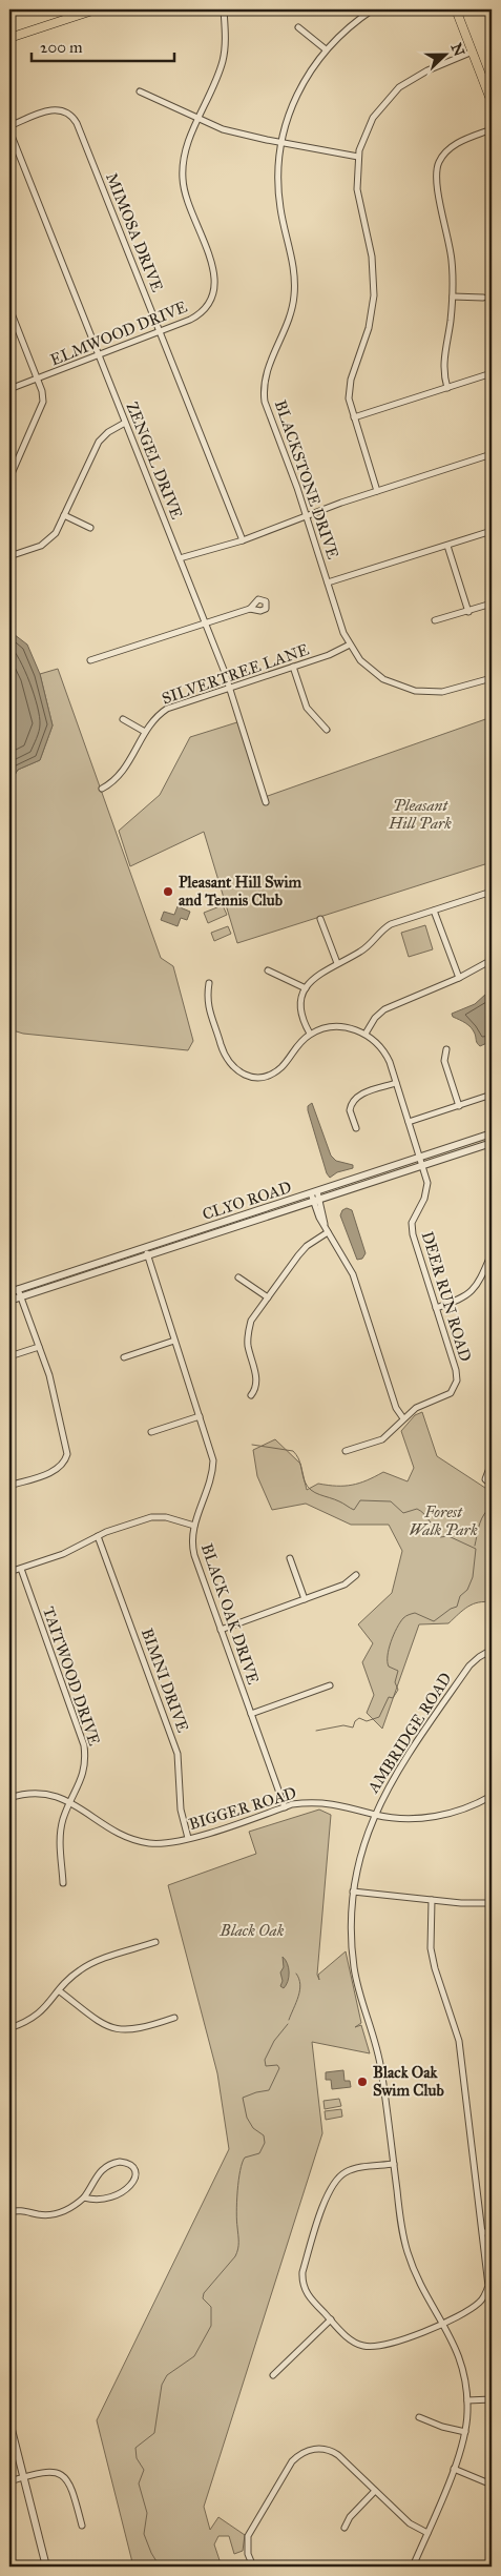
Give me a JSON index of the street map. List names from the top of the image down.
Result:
{
  "streets": {
    "street": [
      "MIMOSA DRIVE",
      "ELMWOOD DRIVE",
      "ZENGEL DRIVE",
      "BLACKSTONE DRIVE",
      "SILVERTREE LANE",
      "CLYO ROAD",
      "DEER RUN ROAD",
      "BLACK OAK DRIVE",
      "TAITWOOD DRIVE",
      "BIMNI DRIVE",
      "AMBRIDGE ROAD",
      "BIGGER ROAD"
    ]
  },
  "crossings": [
    ["MIMOSA DRIVE", "ELMWOOD DRIVE"],
    ["ELMWOOD DRIVE", "ZENGEL DRIVE"],
    ["ZENGEL DRIVE", "SILVERTREE LANE"],
    ["BLACKSTONE DRIVE", "SILVERTREE LANE"],
    ["CLYO ROAD", "DEER RUN ROAD"],
    ["CLYO ROAD", "BLACK OAK DRIVE"],
    ["BLACK OAK DRIVE", "BIGGER ROAD"],
    ["TAITWOOD DRIVE", "BIGGER ROAD"],
    ["BIMNI DRIVE", "BIGGER ROAD"],
    ["AMBRIDGE ROAD", "BIGGER ROAD"]
  ],
  "parks": ["Pleasant Hill Park", "Forest Walk Park", "Black Oak"],
  "places": ["Pleasant Hill Swim and Tennis Club", "Black Oak Swim Club"],
  "scale_bar": "200 m",
  "north": "right"
}
